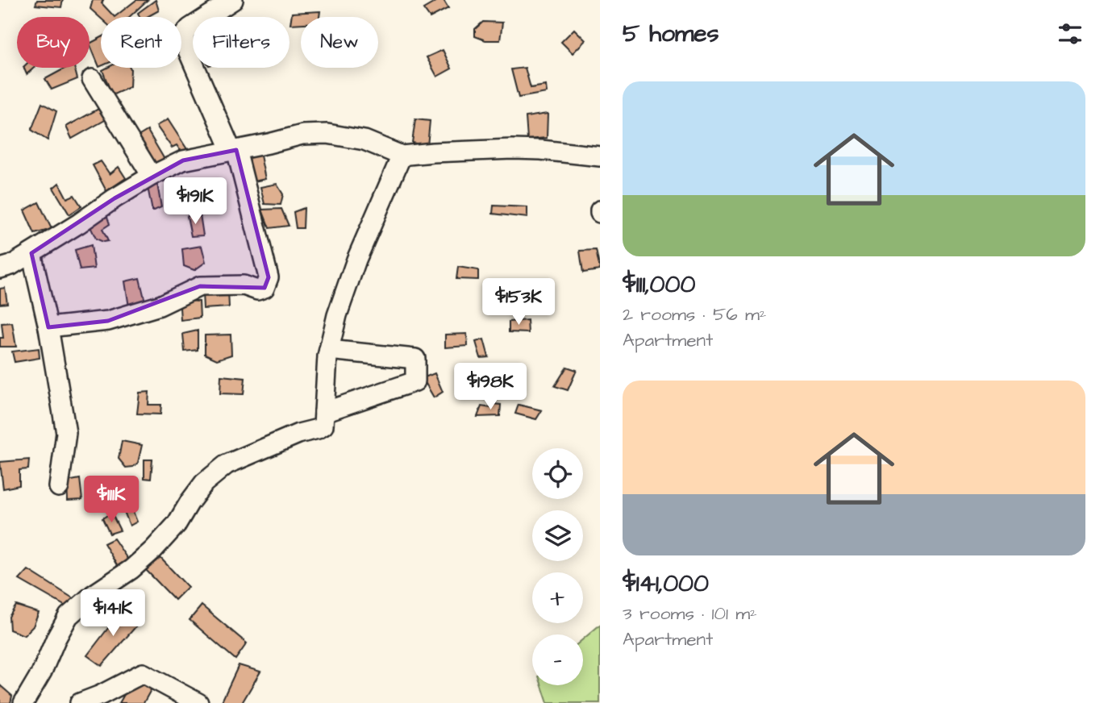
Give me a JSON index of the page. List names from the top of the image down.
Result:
{
  "page": {
    "heading": "5 homes",
    "chip": [
      "Buy",
      "Rent",
      "Filters",
      "New"
    ],
    "list": [
      {
        "name": "$111,000",
        "note": "2 rooms · 56 m² · Apartment"
      },
      {
        "name": "$141,000",
        "note": "3 rooms · 101 m² · Apartment"
      }
    ],
    "price": [
      "$191K",
      "$153K",
      "$198K",
      "$111K",
      "$141K"
    ],
    "map_buttons": ["+", "−"]
  }
}
